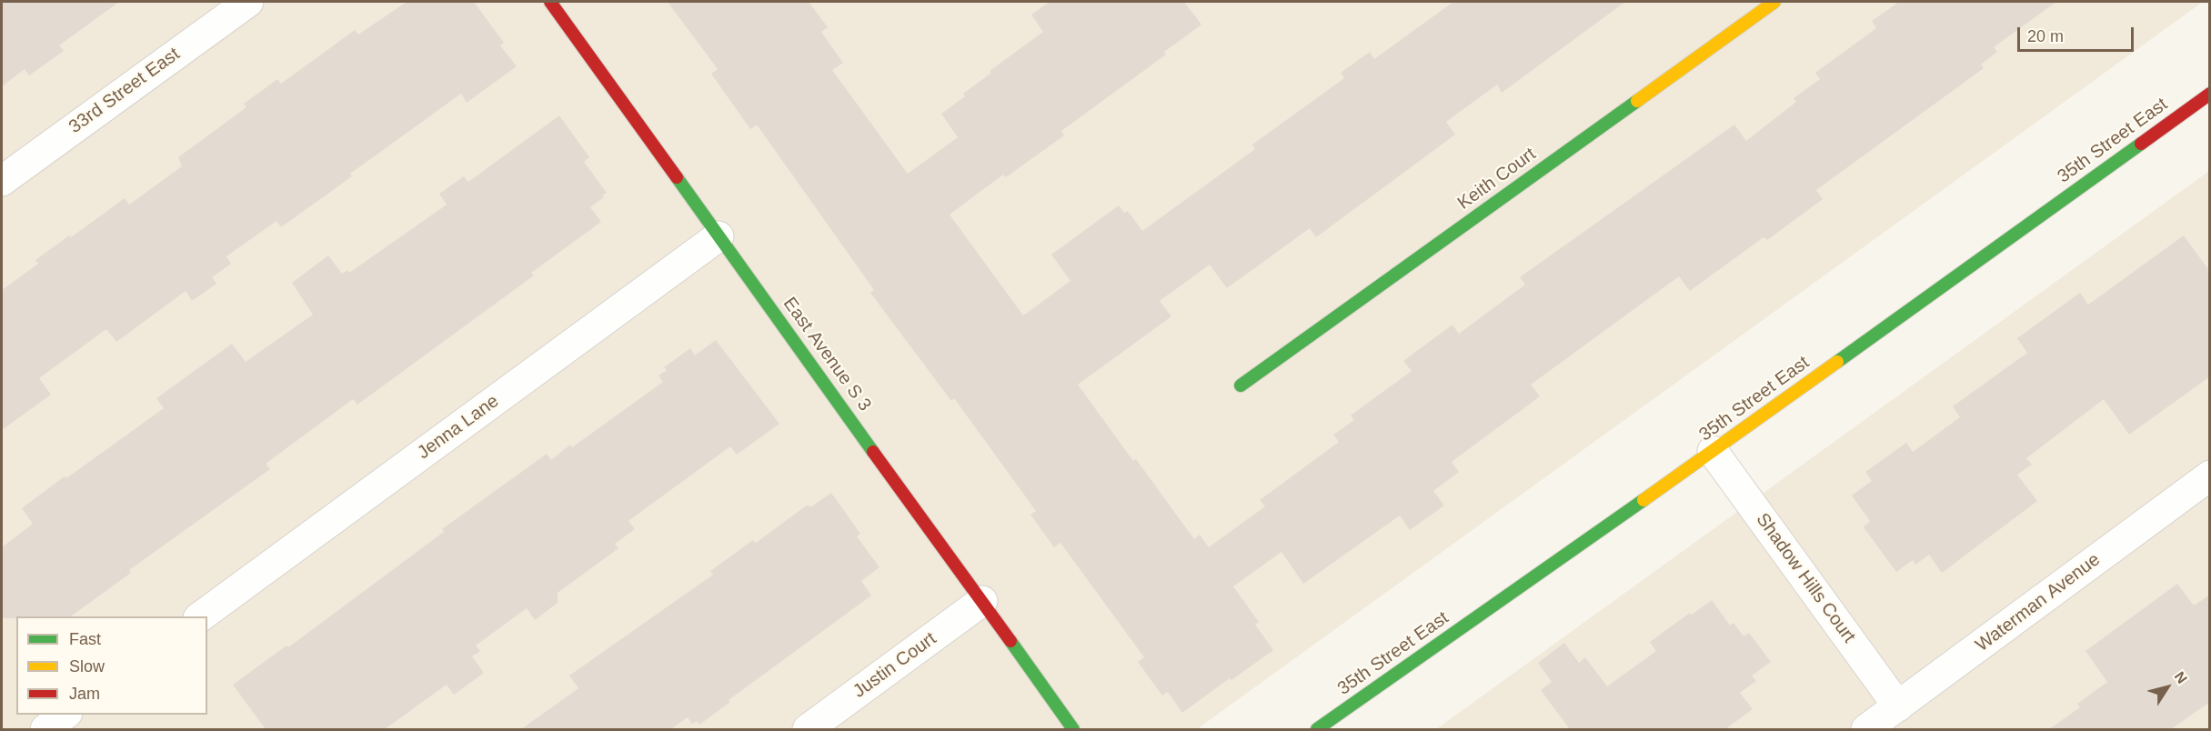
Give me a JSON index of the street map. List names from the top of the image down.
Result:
{
  "streets": {
    "street": [
      "33rd Street East",
      "35th Street East",
      "Keith Court",
      "East Avenue S 3",
      "Jenna Lane",
      "Shadow Hills Court",
      "Waterman Avenue",
      "Justin Court"
    ]
  },
  "crossings": [
    ["35th Street East", "Shadow Hills Court"],
    ["East Avenue S 3", "Jenna Lane"],
    ["East Avenue S 3", "Justin Court"],
    ["Shadow Hills Court", "Waterman Avenue"]
  ],
  "legend": ["Fast", "Slow", "Jam"],
  "scale_bar": "20 m",
  "north": "top right"
}
